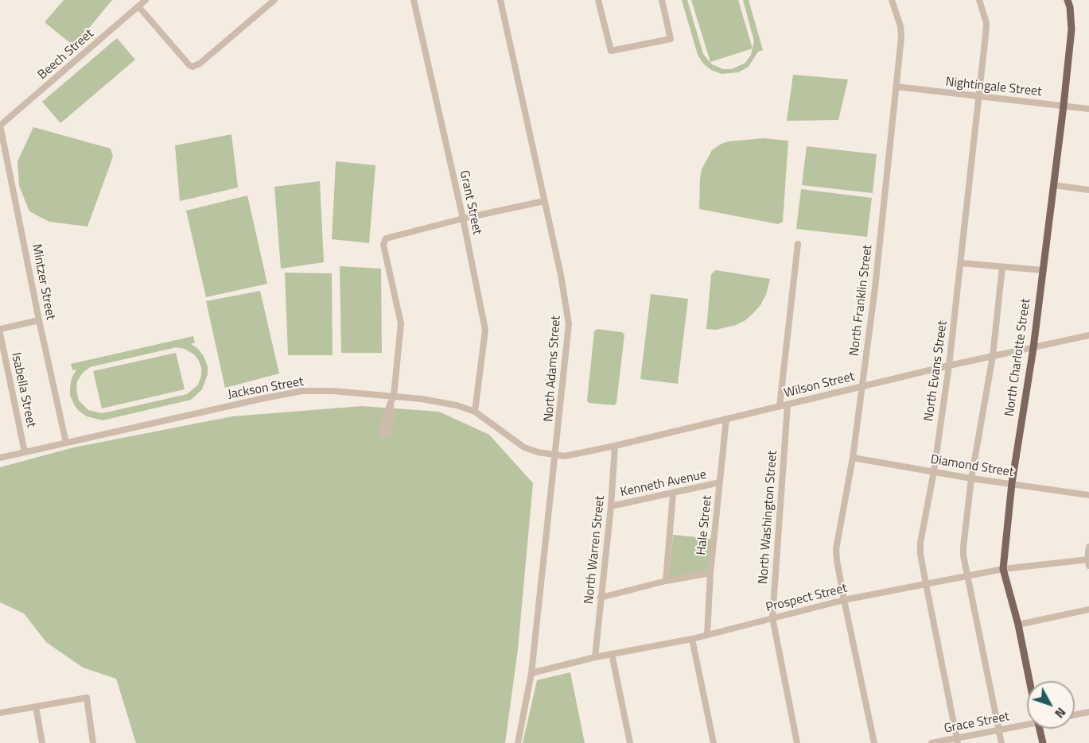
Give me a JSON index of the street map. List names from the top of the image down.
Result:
{
  "streets": {
    "main road": ["North Charlotte Street"],
    "street": [
      "Beech Street",
      "Nightingale Street",
      "Grant Street",
      "Mintzer Street",
      "North Franklin Street",
      "North Adams Street",
      "North Evans Street",
      "Wilson Street",
      "Jackson Street",
      "Isabella Street",
      "Diamond Street",
      "Kenneth Avenue",
      "North Washington Street",
      "Hale Street",
      "North Warren Street",
      "Prospect Street",
      "Grace Street"
    ]
  },
  "crossings": [
    ["Beech Street", "Mintzer Street"],
    ["Nightingale Street", "North Franklin Street"],
    ["Nightingale Street", "North Charlotte Street"],
    ["Nightingale Street", "North Evans Street"],
    ["Grant Street", "Jackson Street"],
    ["Mintzer Street", "Jackson Street"],
    ["North Franklin Street", "Wilson Street"],
    ["North Franklin Street", "Diamond Street"],
    ["North Franklin Street", "Prospect Street"],
    ["North Charlotte Street", "Wilson Street"],
    ["North Charlotte Street", "Diamond Street"],
    ["North Charlotte Street", "Prospect Street"],
    ["North Adams Street", "Wilson Street"],
    ["North Adams Street", "Jackson Street"],
    ["North Adams Street", "Prospect Street"],
    ["North Evans Street", "Wilson Street"],
    ["North Evans Street", "Diamond Street"],
    ["North Evans Street", "Prospect Street"],
    ["North Evans Street", "Grace Street"],
    ["Wilson Street", "Jackson Street"],
    ["Wilson Street", "North Washington Street"],
    ["Wilson Street", "Hale Street"],
    ["Wilson Street", "North Warren Street"],
    ["Jackson Street", "Isabella Street"],
    ["Kenneth Avenue", "Hale Street"],
    ["Kenneth Avenue", "North Warren Street"],
    ["North Washington Street", "Prospect Street"],
    ["Hale Street", "Prospect Street"],
    ["North Warren Street", "Prospect Street"]
  ],
  "north": "bottom right"
}
